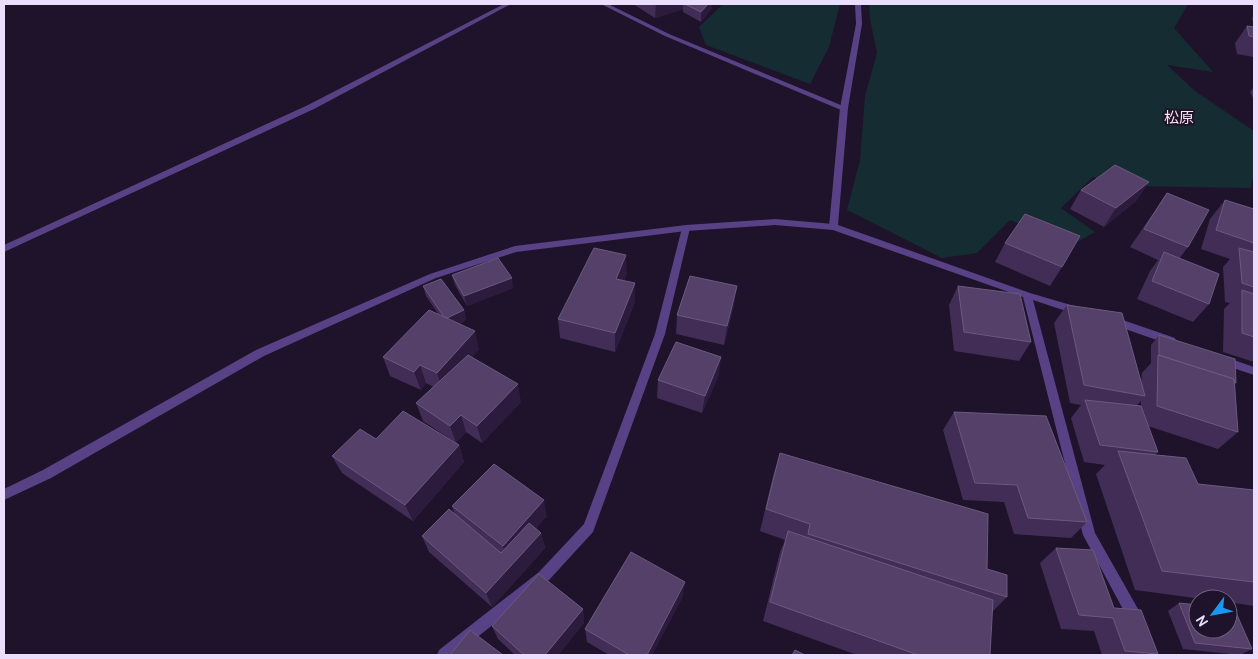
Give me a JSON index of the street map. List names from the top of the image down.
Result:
{
  "districts": ["松原"],
  "north": "bottom left"
}
